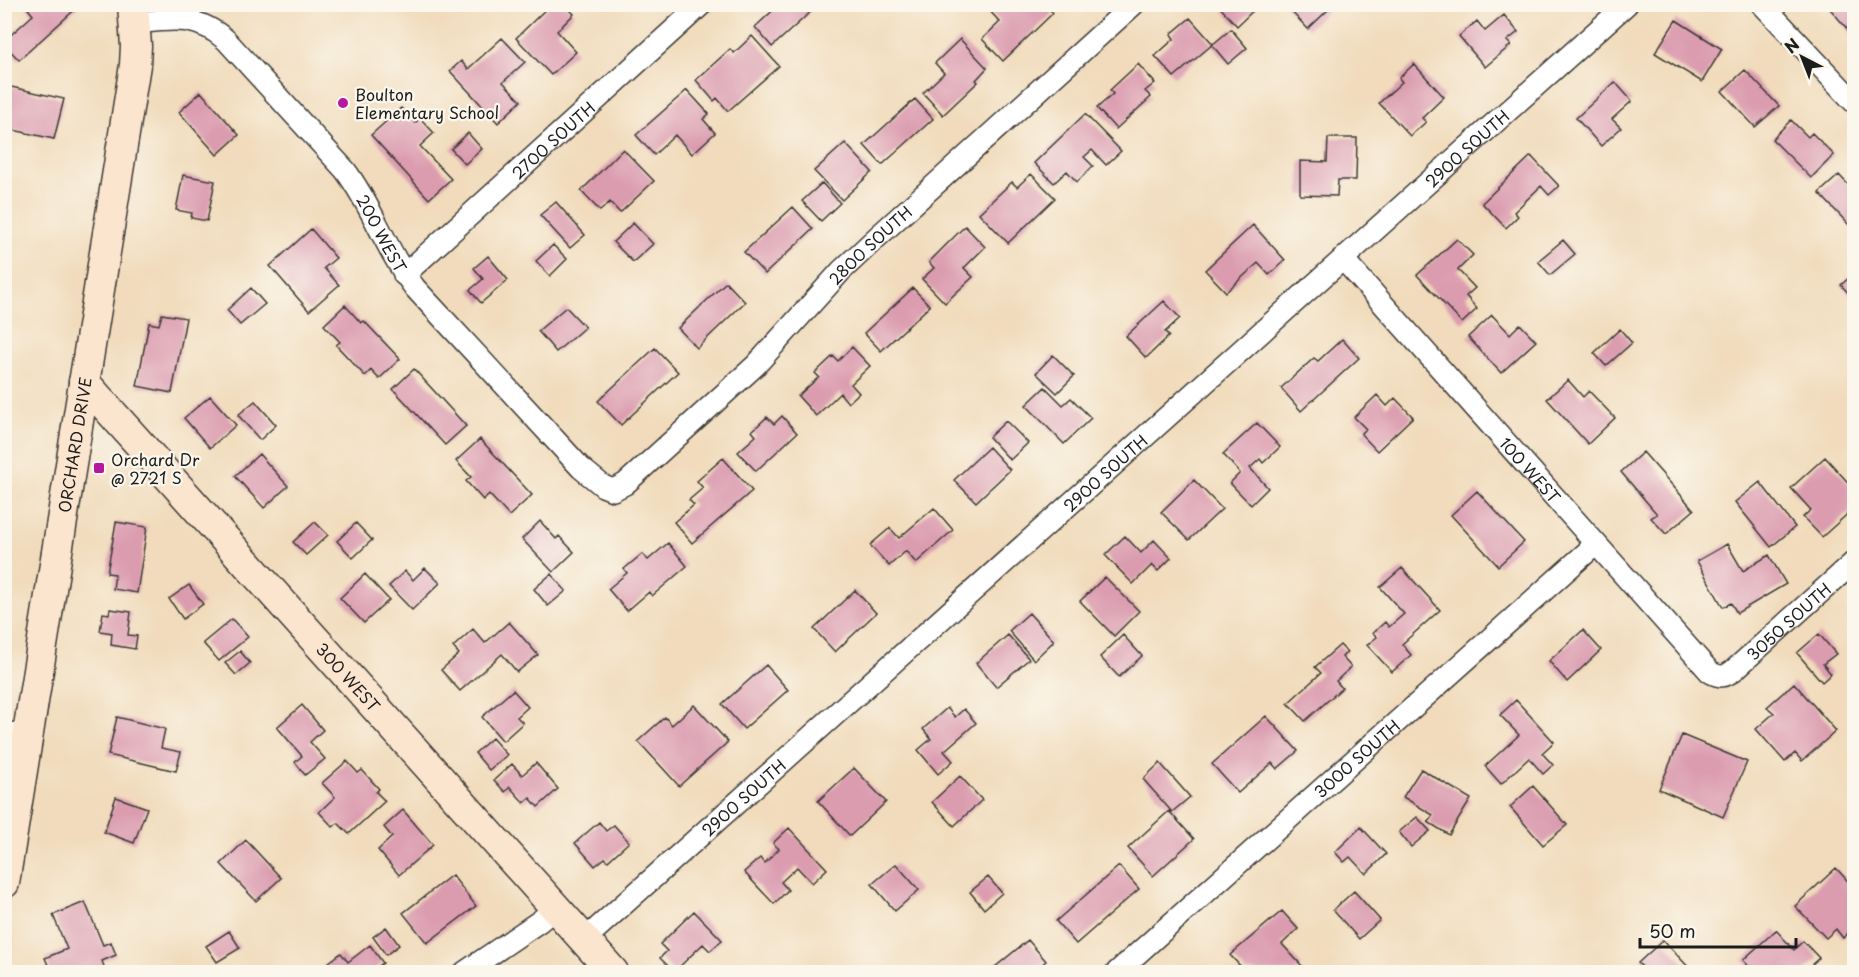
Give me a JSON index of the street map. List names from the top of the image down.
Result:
{
  "streets": {
    "main road": ["ORCHARD DRIVE", "300 WEST"],
    "street": [
      "2700 SOUTH",
      "2900 SOUTH",
      "200 WEST",
      "2800 SOUTH",
      "100 WEST",
      "3050 SOUTH",
      "3000 SOUTH"
    ]
  },
  "crossings": [
    ["2700 SOUTH", "200 WEST"],
    ["2900 SOUTH", "100 WEST"],
    ["2900 SOUTH", "300 WEST"],
    ["200 WEST", "2800 SOUTH"],
    ["200 WEST", "ORCHARD DRIVE"],
    ["ORCHARD DRIVE", "300 WEST"],
    ["100 WEST", "3050 SOUTH"],
    ["100 WEST", "3000 SOUTH"]
  ],
  "places": {
    "other": ["Boulton Elementary School"],
    "transit": ["Orchard Dr @ 2721 S"]
  },
  "scale_bar": "50 m",
  "north": "top left"
}
